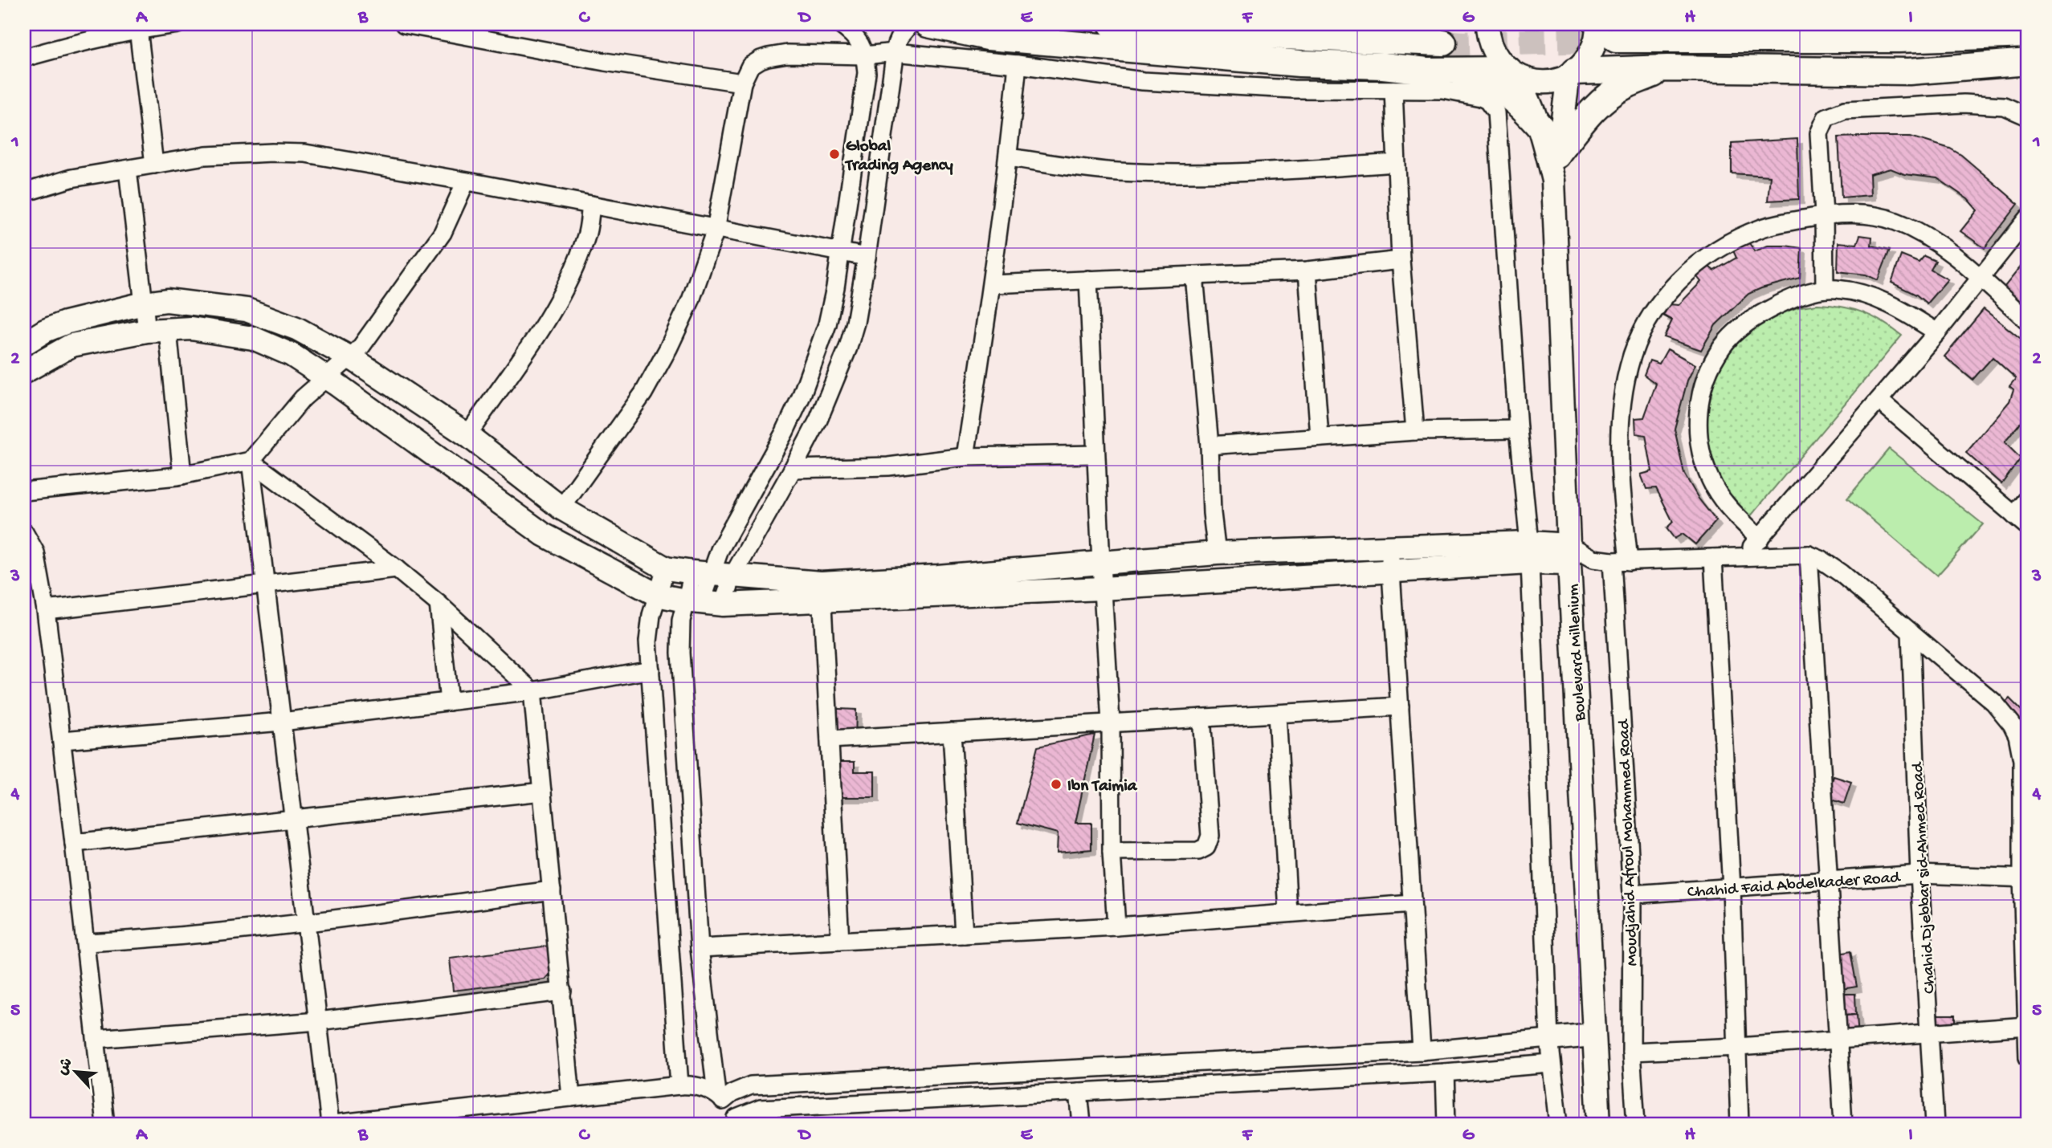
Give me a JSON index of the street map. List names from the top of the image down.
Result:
{
  "streets": {
    "main road": ["Boulevard Millenium"],
    "street": ["Moudjahid Afroul Mohammed Road", "Chahid Djebbar sid-Ahmed Road", "Chahid Faid Abdelkader Road"]
  },
  "crossings": [
    ["Moudjahid Afroul Mohammed Road", "Chahid Faid Abdelkader Road"],
    ["Chahid Djebbar sid-Ahmed Road", "Chahid Faid Abdelkader Road"]
  ],
  "places": ["Global Trading Agency", "Ibn Taimia"],
  "north": "top left",
  "grid": {
    "columns": [
      "A",
      "B",
      "C",
      "D",
      "E",
      "F",
      "G",
      "H",
      "I"
    ],
    "rows": [
      "1",
      "2",
      "3",
      "4",
      "5"
    ]
  }
}
